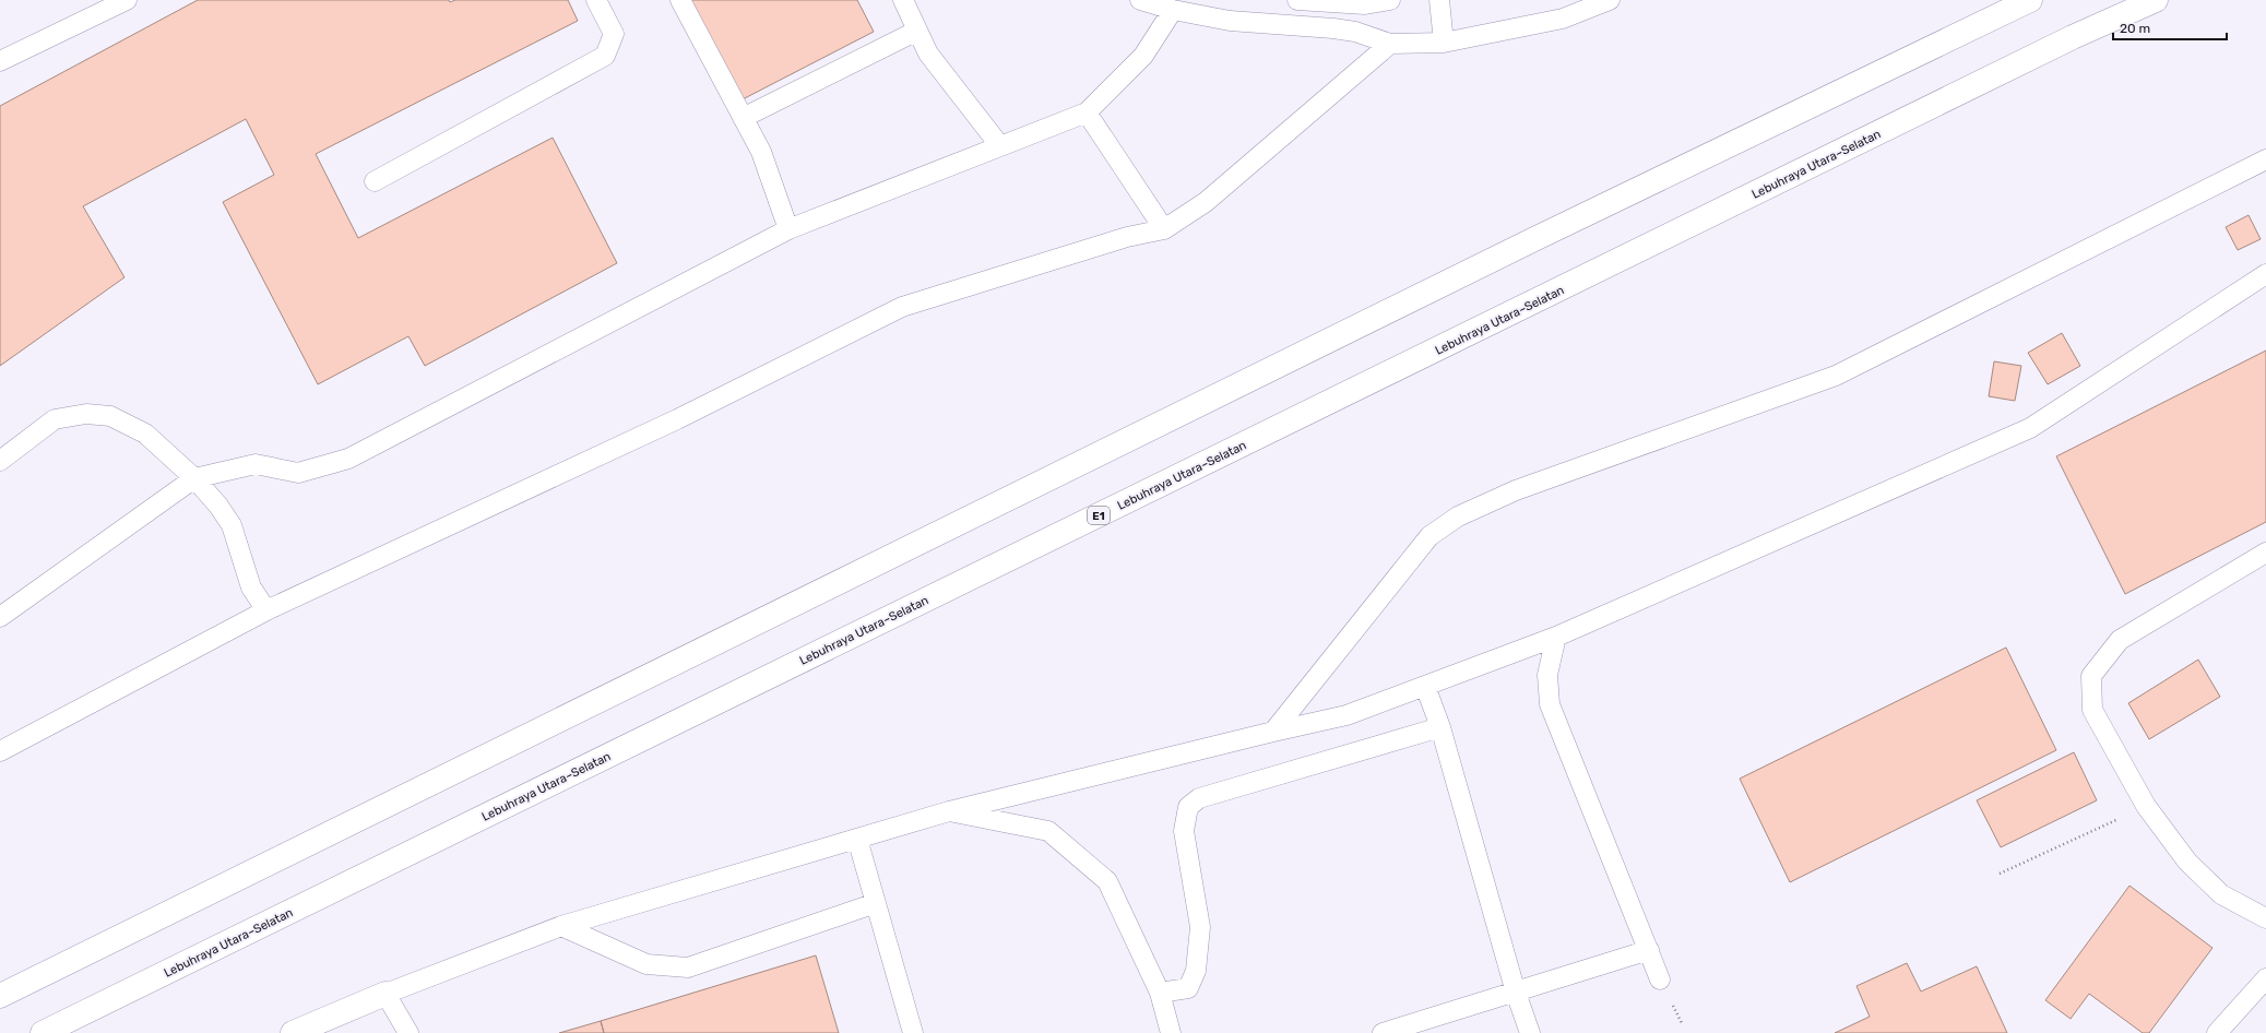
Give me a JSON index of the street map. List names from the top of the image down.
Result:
{
  "streets": {
    "highway": ["Lebuhraya Utara–Selatan", "E1"]
  },
  "scale_bar": "20 m"
}
